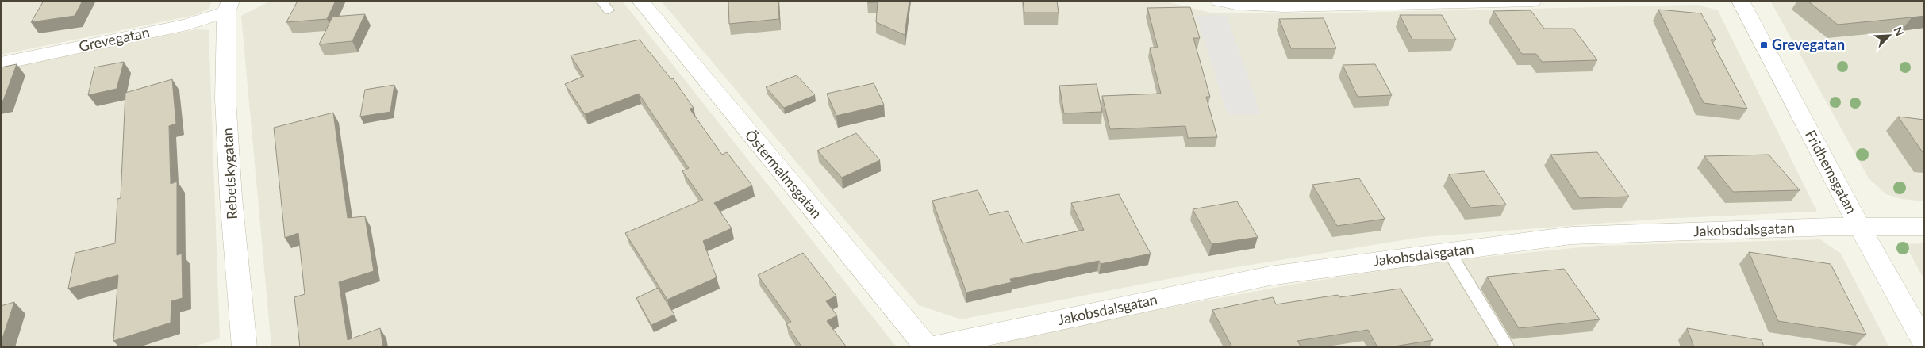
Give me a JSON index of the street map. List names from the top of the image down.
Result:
{
  "streets": {
    "street": [
      "Grevegatan",
      "Fridhemsgatan",
      "Rebetskygatan",
      "Östermalmsgatan",
      "Jakobsdalsgatan"
    ]
  },
  "crossings": [
    ["Grevegatan", "Rebetskygatan"],
    ["Fridhemsgatan", "Jakobsdalsgatan"]
  ],
  "places": {
    "transit": ["Grevegatan"]
  },
  "north": "top right"
}
